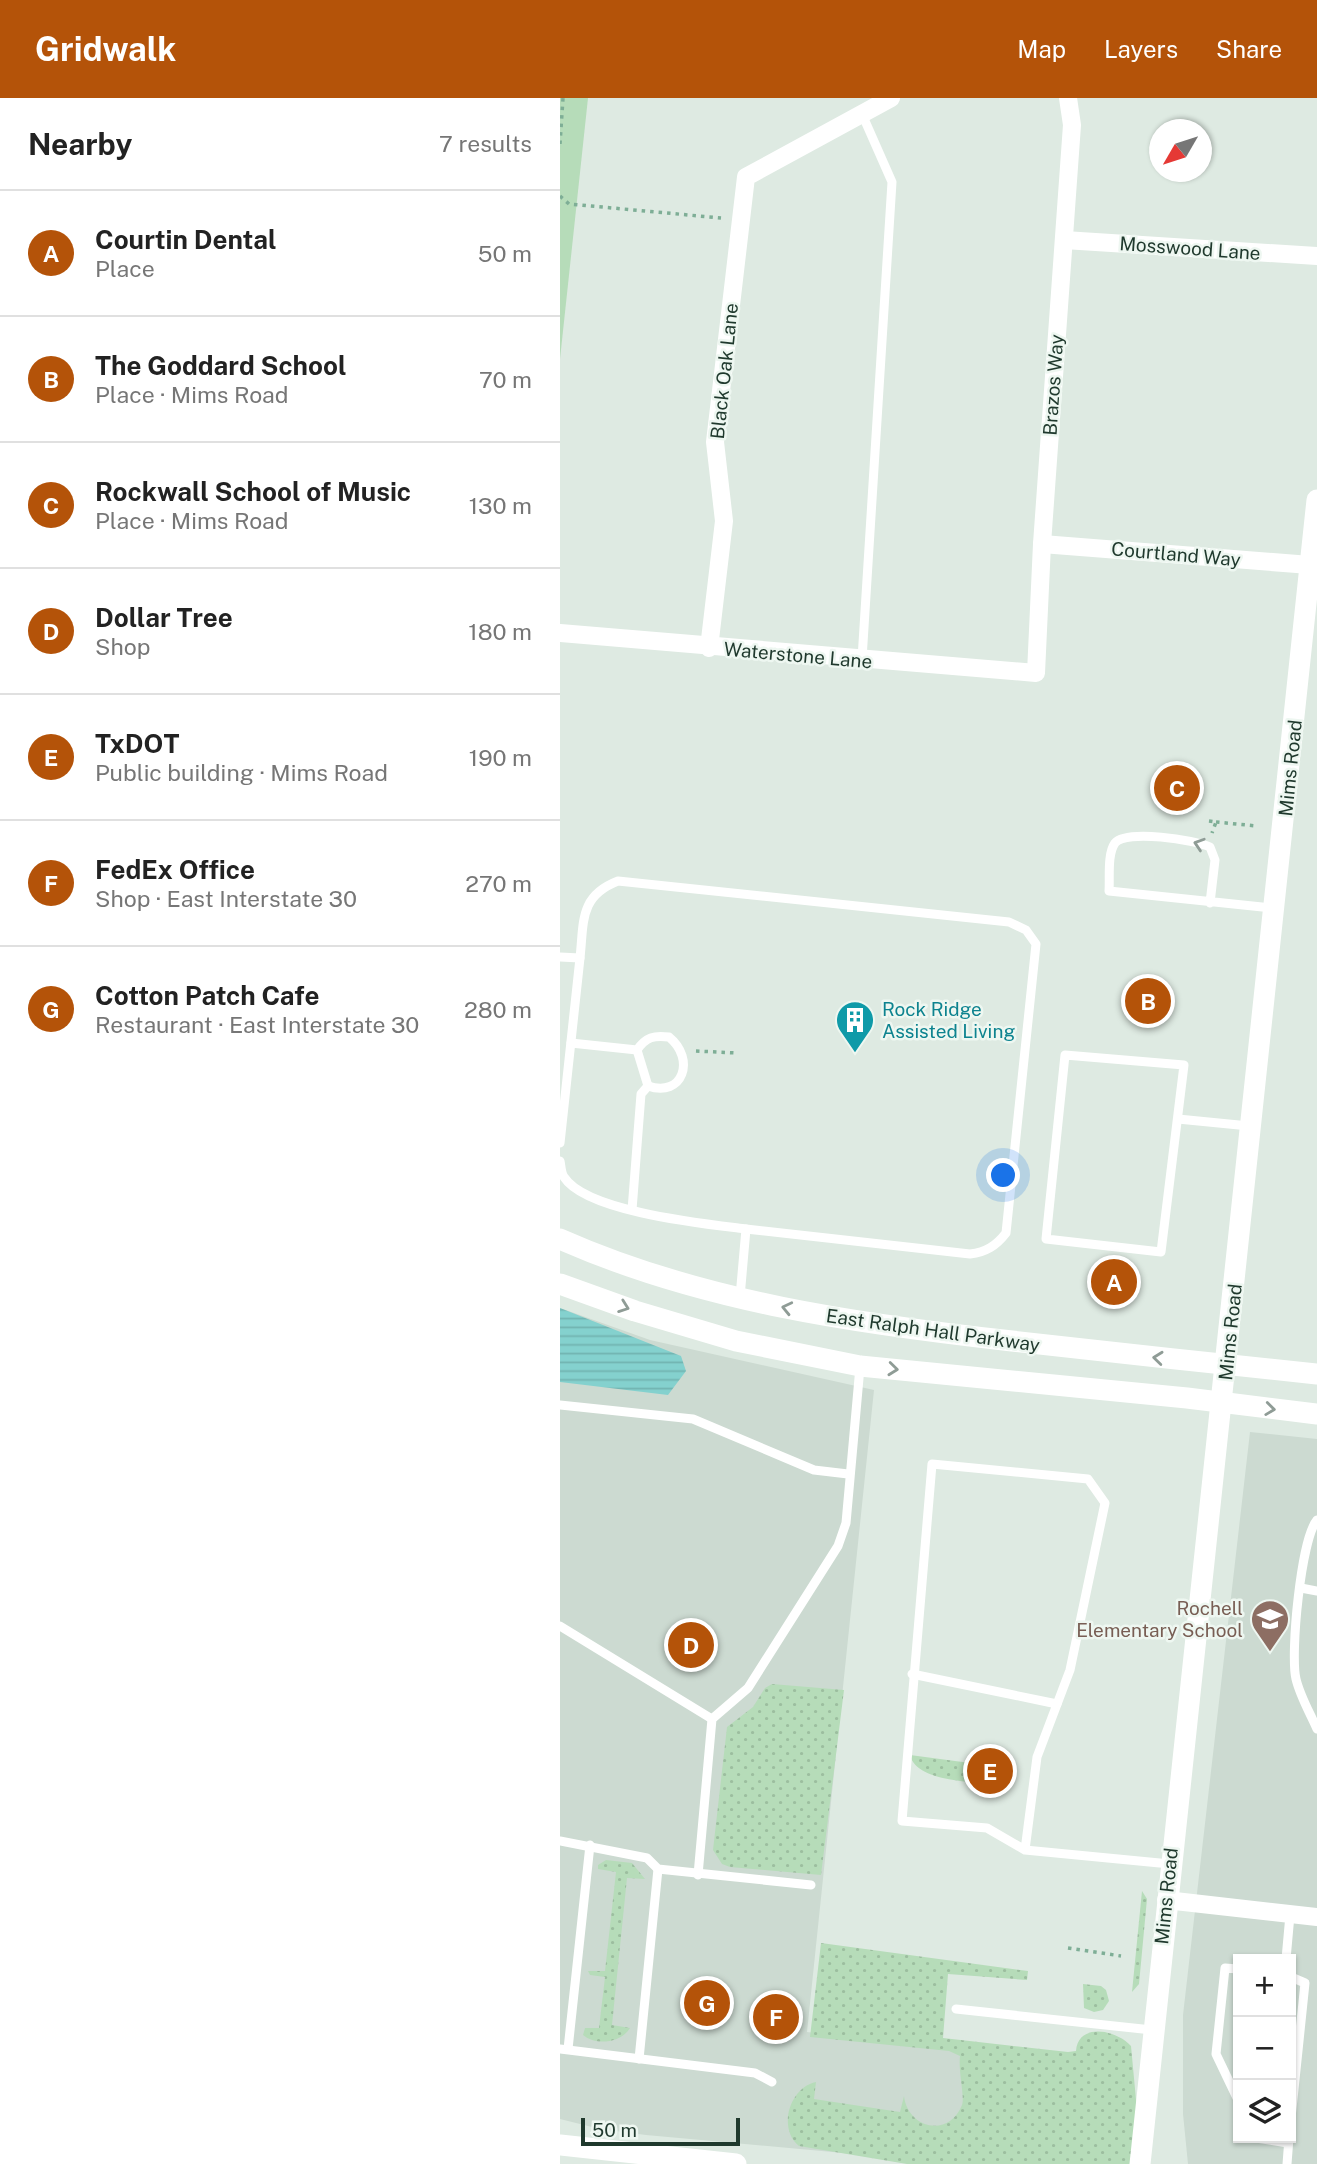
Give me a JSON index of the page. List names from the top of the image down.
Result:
{
  "streets": {
    "main road": ["Mims Road", "East Ralph Hall Parkway"],
    "street": [
      "Mosswood Lane",
      "Black Oak Lane",
      "Brazos Way",
      "Courtland Way",
      "Waterstone Lane"
    ]
  },
  "crossings": [
    ["Mosswood Lane", "Brazos Way"],
    ["Black Oak Lane", "Waterstone Lane"],
    ["Brazos Way", "Courtland Way"],
    ["Brazos Way", "Waterstone Lane"],
    ["Courtland Way", "Mims Road"],
    ["Mims Road", "East Ralph Hall Parkway"]
  ],
  "places": {
    "building": ["Rock Ridge Assisted Living"],
    "school or university": ["Rochell Elementary School"]
  },
  "scale_bar": "50 m",
  "north": "bottom left",
  "page": {
    "header": "Gridwalk",
    "nav": ["Map", "Layers", "Share"],
    "heading": ["Nearby", "7 results"],
    "list": [
      {
        "mark": "A",
        "name": "Courtin Dental",
        "note": "Place",
        "value": "50 m"
      },
      {
        "mark": "B",
        "name": "The Goddard School",
        "note": "Place · Mims Road",
        "value": "70 m"
      },
      {
        "mark": "C",
        "name": "Rockwall School of Music",
        "note": "Place · Mims Road",
        "value": "130 m"
      },
      {
        "mark": "D",
        "name": "Dollar Tree",
        "note": "Shop",
        "value": "180 m"
      },
      {
        "mark": "E",
        "name": "TxDOT",
        "note": "Public building · Mims Road",
        "value": "190 m"
      },
      {
        "mark": "F",
        "name": "FedEx Office",
        "note": "Shop · East Interstate 30",
        "value": "270 m"
      },
      {
        "mark": "G",
        "name": "Cotton Patch Cafe",
        "note": "Restaurant · East Interstate 30",
        "value": "280 m"
      }
    ],
    "pins": [
      "C",
      "B",
      "A",
      "D",
      "E",
      "G",
      "F"
    ],
    "map_buttons": ["+", "−"],
    "scale": "50 m"
  }
}
